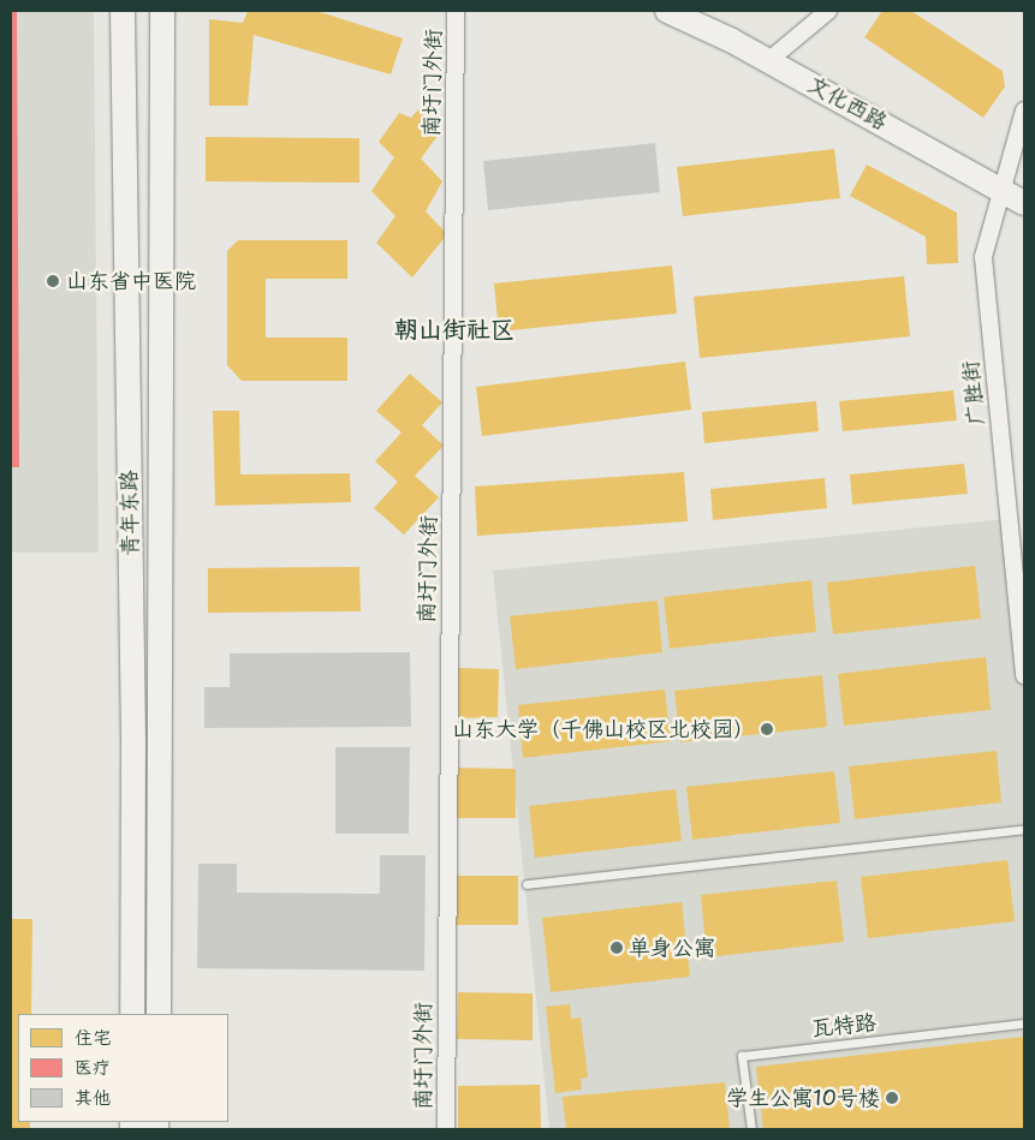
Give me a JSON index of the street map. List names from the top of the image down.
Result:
{
  "streets": {
    "main road": ["文化西路", "青年东路"],
    "street": ["南圩门外街", "广胜街"],
    "lane": ["瓦特路"]
  },
  "crossings": [
    ["文化西路", "广胜街"]
  ],
  "districts": ["朝山街社区"],
  "places": [
    "山东省中医院",
    "山东大学（千佛山校区北校园）",
    "单身公寓",
    "学生公寓10号楼"
  ],
  "legend": ["住宅", "医疗", "其他"]
}
